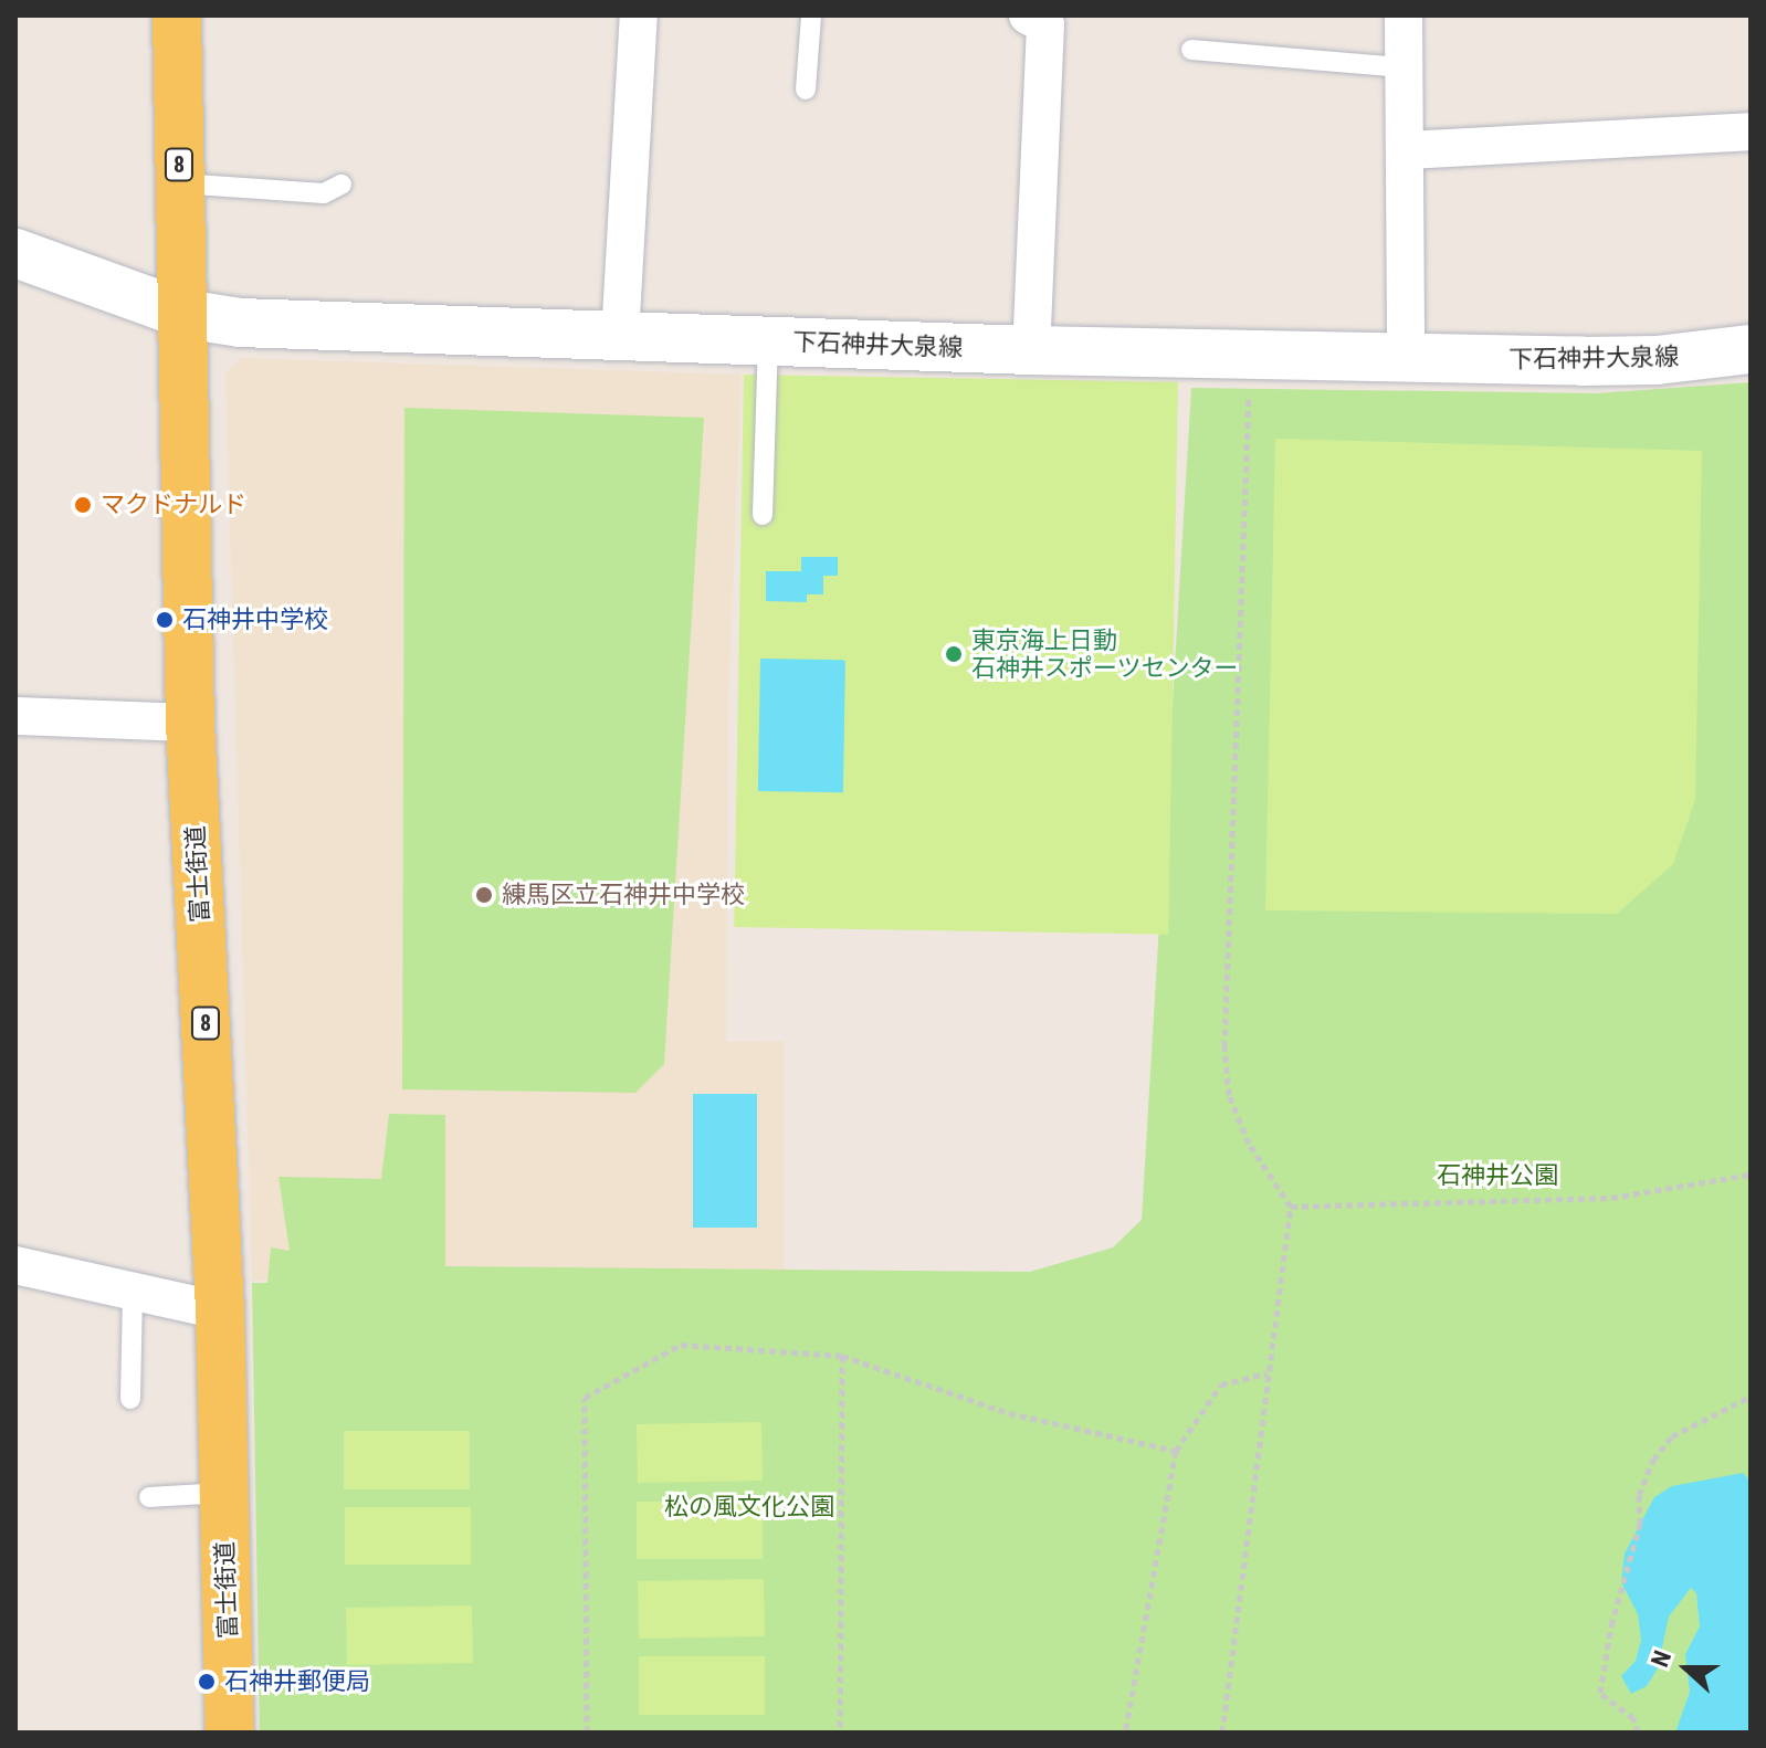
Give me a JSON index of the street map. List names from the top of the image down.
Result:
{
  "streets": {
    "main road": ["8", "下石神井大泉線", "富士街道"]
  },
  "crossings": [
    ["下石神井大泉線", "富士街道"]
  ],
  "parks": ["石神井公園", "松の風文化公園"],
  "places": [
    "マクドナルド",
    "石神井中学校",
    "東京海上日動 石神井スポーツセンター",
    "練馬区立石神井中学校",
    "石神井郵便局"
  ],
  "north": "left"
}
